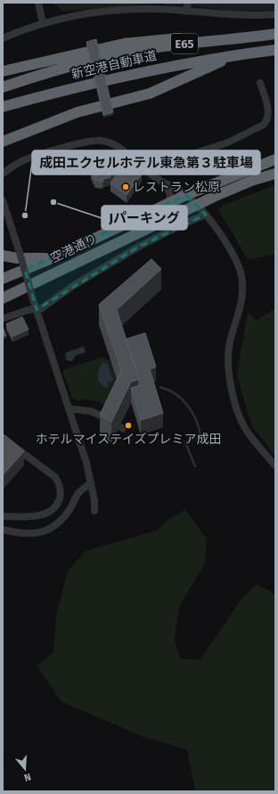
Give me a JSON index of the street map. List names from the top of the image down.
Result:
{
  "streets": {
    "highway": ["E65", "新空港自動車道", "空港通り"]
  },
  "places": [
    "レストラン松原",
    "Jパーキング",
    "成田エクセルホテル東急第３駐車場",
    "ホテルマイステイズプレミア成田"
  ],
  "north": "bottom"
}
